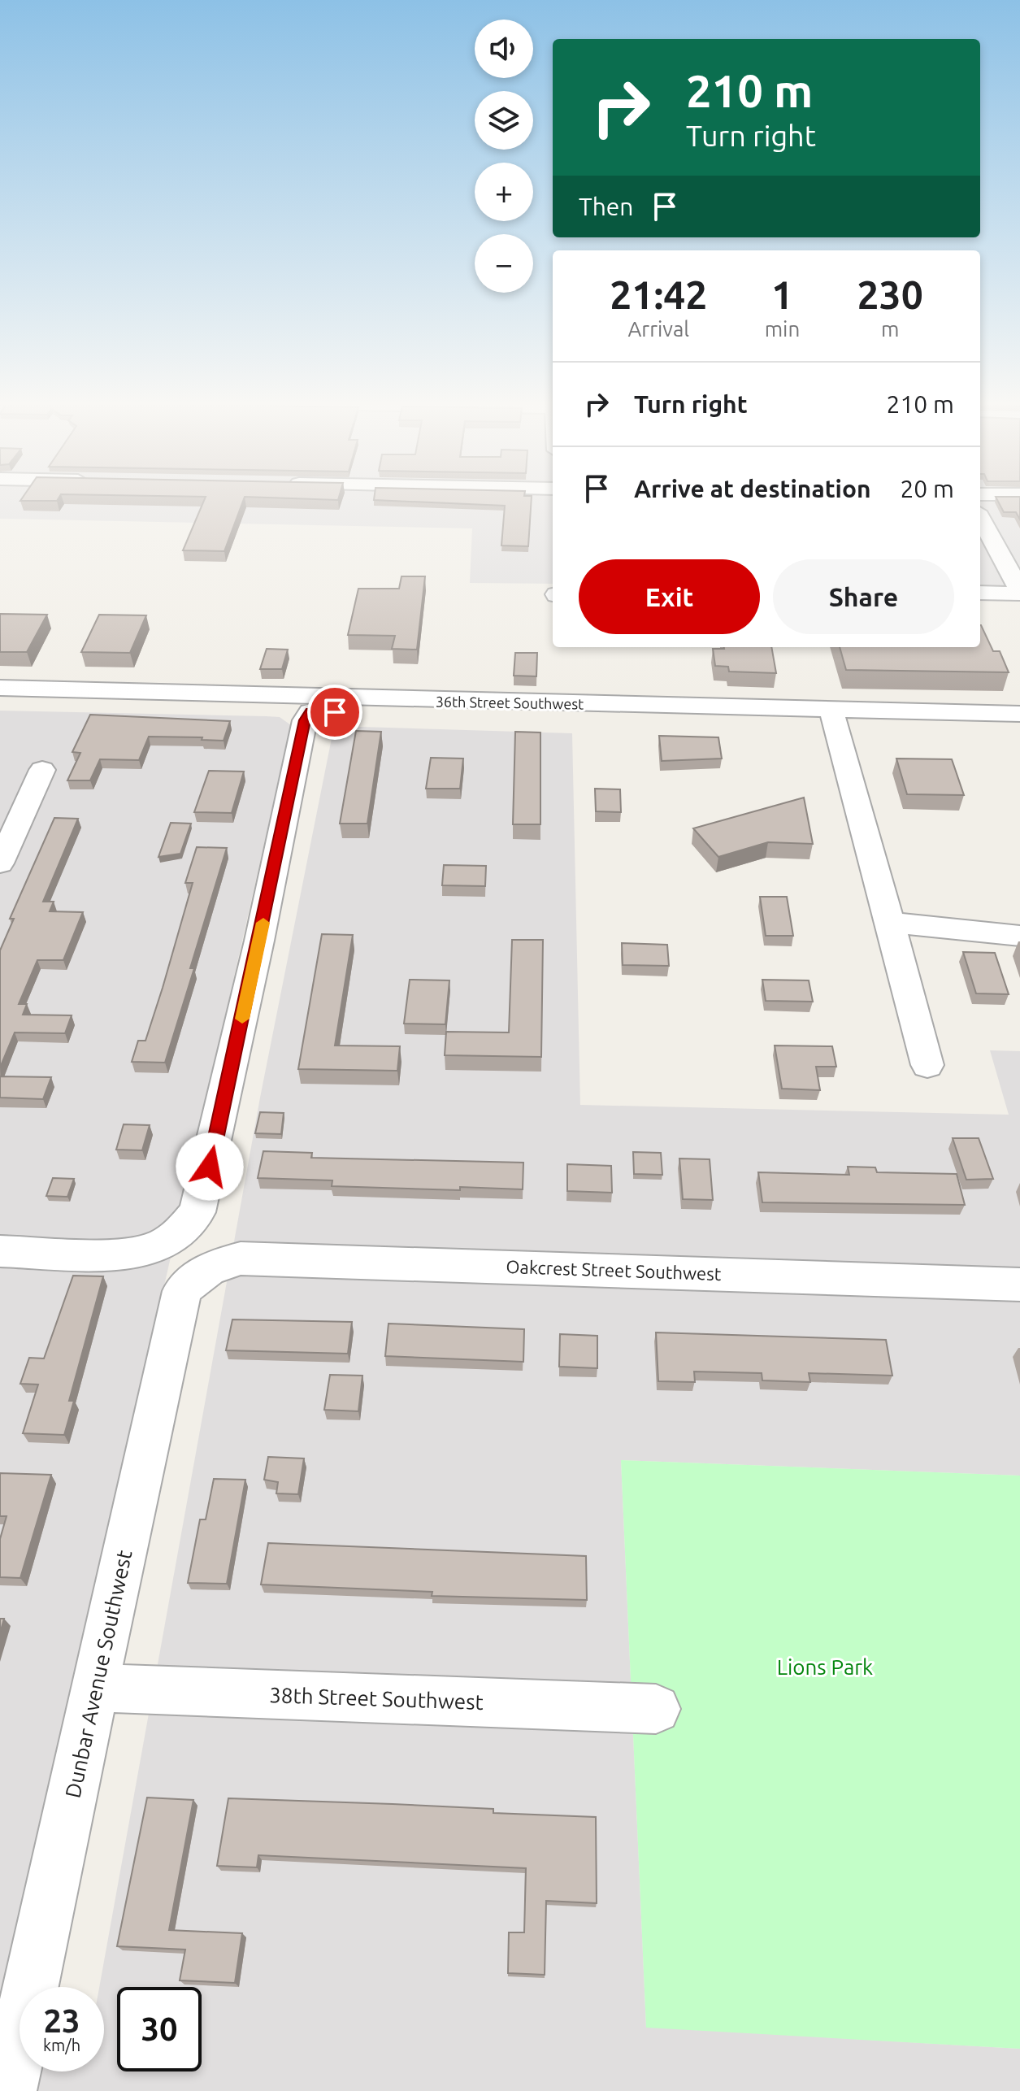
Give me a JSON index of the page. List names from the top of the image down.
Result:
{
  "streets": {
    "street": [
      "36th Street Southwest",
      "Oakcrest Street Southwest",
      "Dunbar Avenue Southwest",
      "38th Street Southwest"
    ]
  },
  "crossings": [
    ["Oakcrest Street Southwest", "Dunbar Avenue Southwest"],
    ["Dunbar Avenue Southwest", "38th Street Southwest"]
  ],
  "parks": ["Lions Park"],
  "page": {
    "map_buttons": ["+", "−"],
    "turn": ["210 m", "Turn right"],
    "then": "Then",
    "eta": [
      "21:42",
      "Arrival",
      "1",
      "min",
      "230",
      "m"
    ],
    "list": [
      {
        "name": "Turn right",
        "value": "210 m"
      },
      {
        "name": "Arrive at destination",
        "value": "20 m"
      }
    ],
    "buttons": ["Exit", "Share"],
    "speed": "23 km/h",
    "limit": "30"
  }
}
